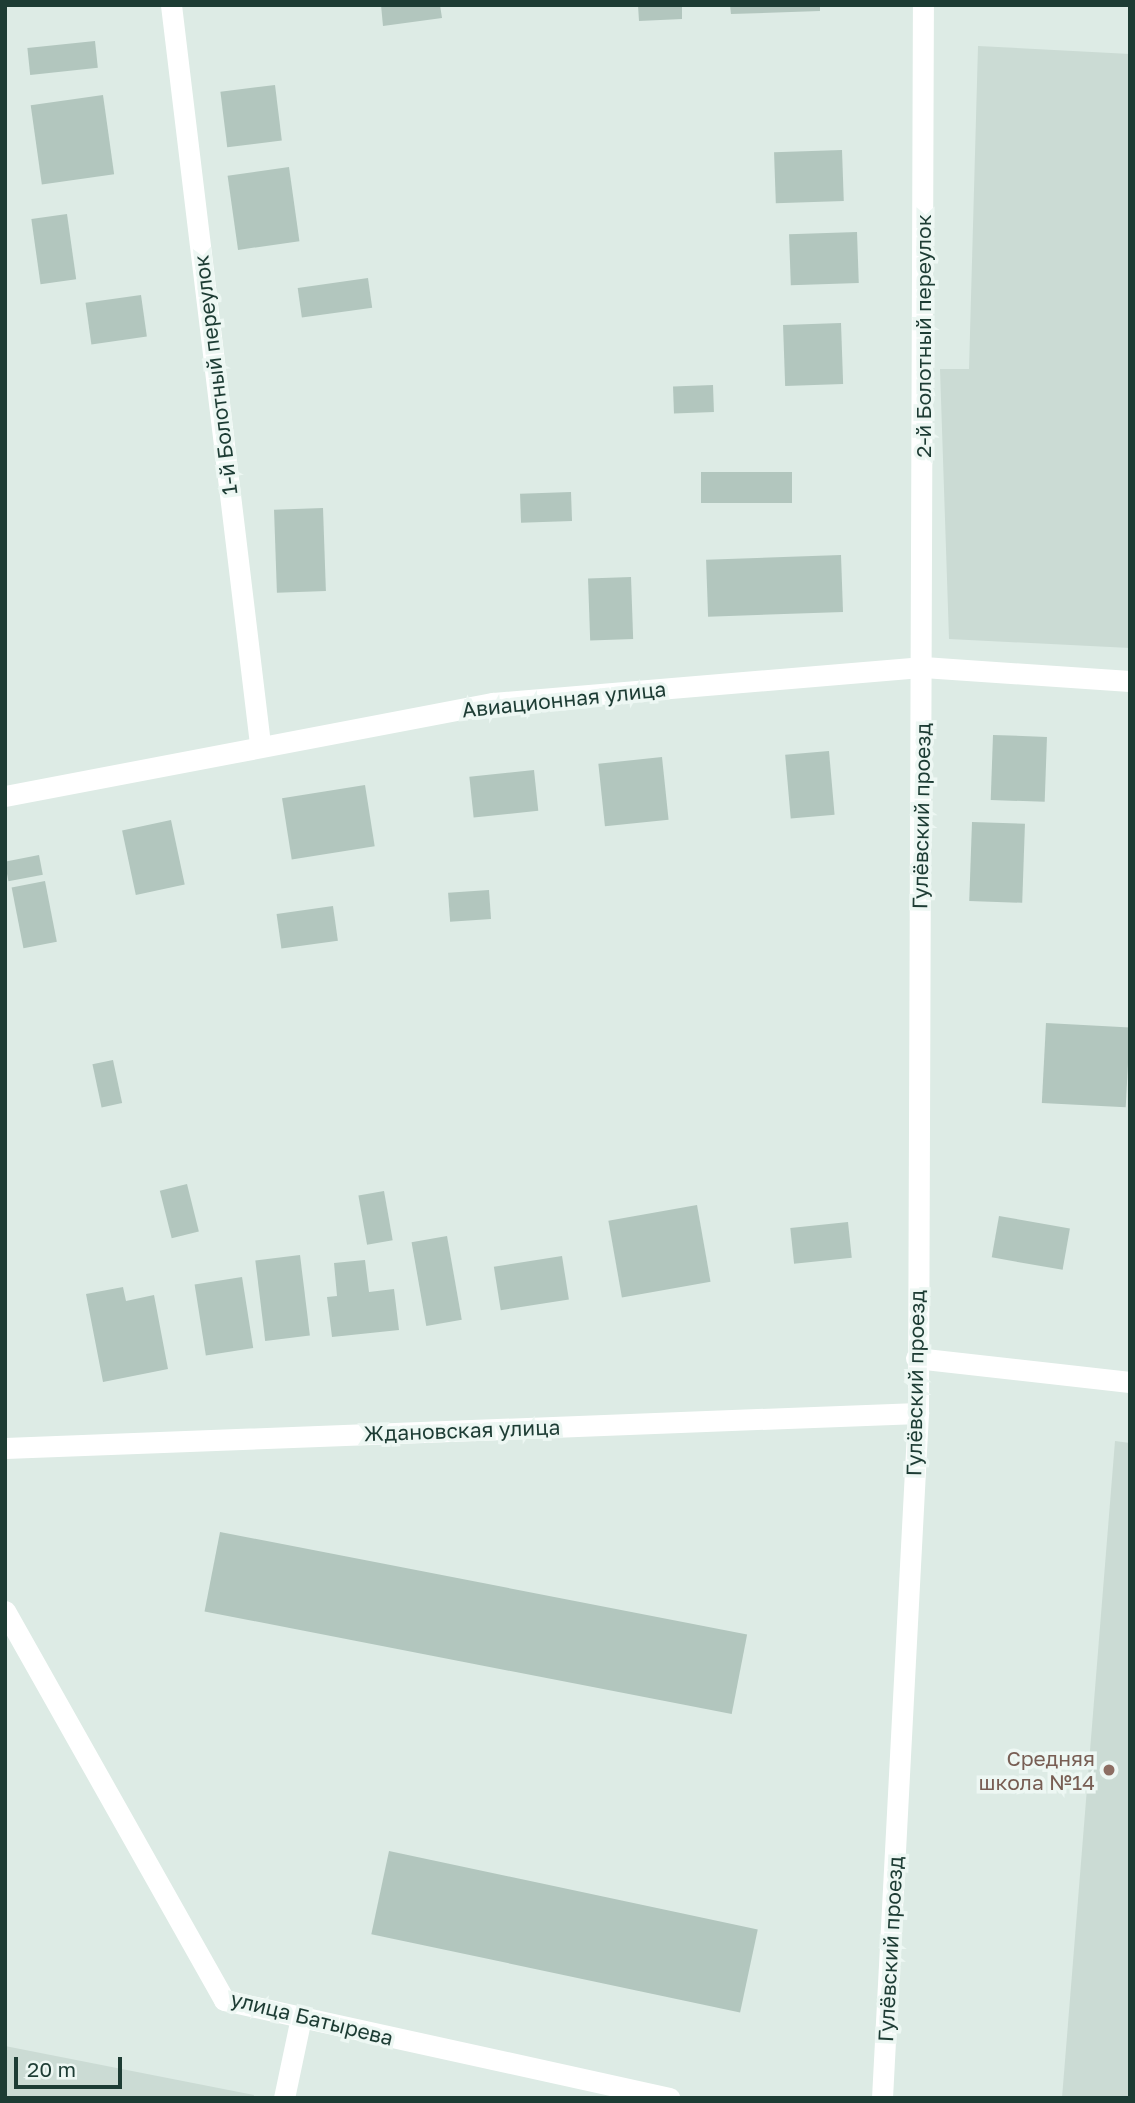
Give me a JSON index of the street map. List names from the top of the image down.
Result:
{
  "streets": {
    "street": [
      "2-й Болотный переулок",
      "1-й Болотный переулок",
      "Авиационная улица",
      "Гулёвский проезд",
      "Ждановская улица",
      "улица Батырева"
    ]
  },
  "crossings": [
    ["2-й Болотный переулок", "Авиационная улица"],
    ["2-й Болотный переулок", "Гулёвский проезд"],
    ["1-й Болотный переулок", "Авиационная улица"],
    ["Авиационная улица", "Гулёвский проезд"],
    ["Гулёвский проезд", "Ждановская улица"]
  ],
  "places": ["Средняя школа №14"],
  "scale_bar": "20 m"
}
